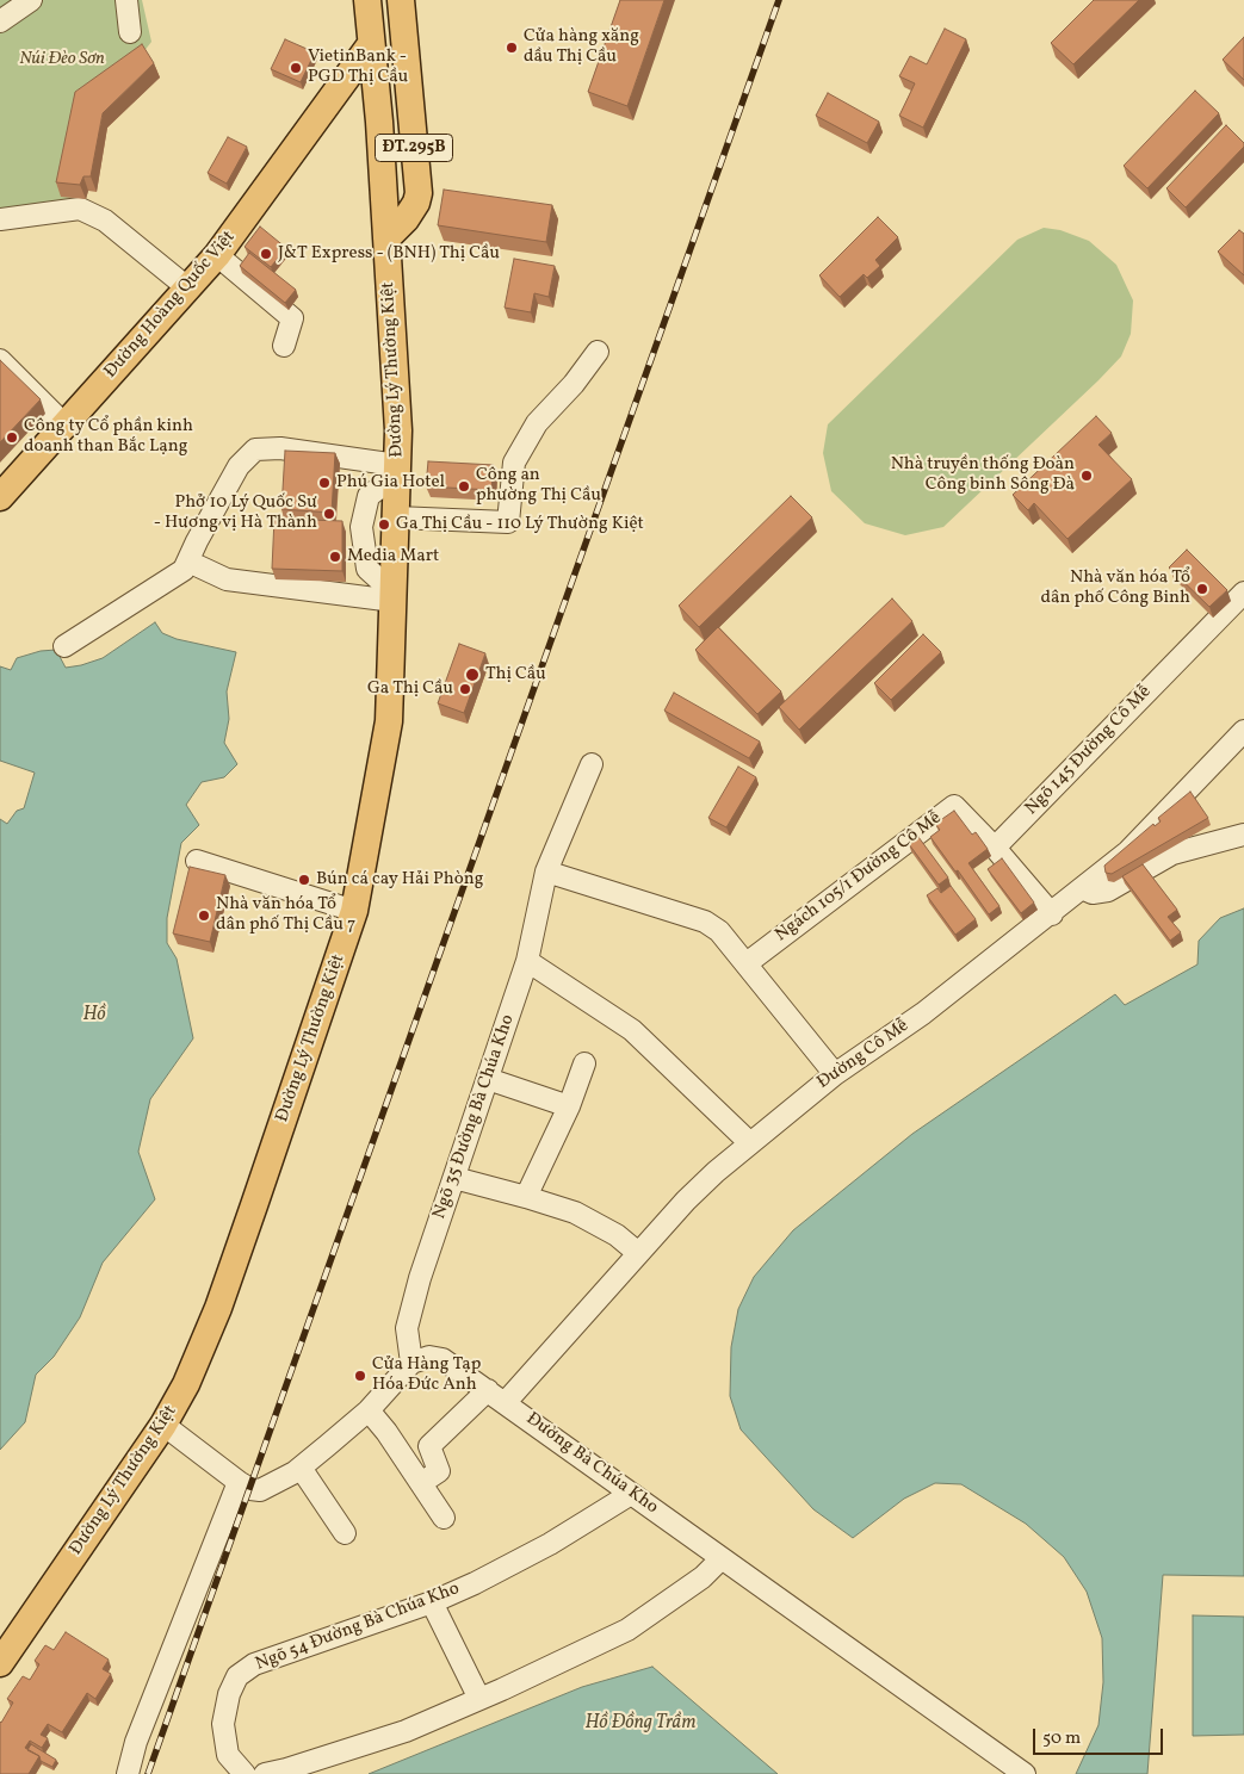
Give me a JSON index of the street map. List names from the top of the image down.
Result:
{
  "streets": {
    "main road": ["ĐT.295B", "Đường Hoàng Quốc Việt", "Đường Lý Thường Kiệt"],
    "street": [
      "Ngõ 145 Đường Cô Mễ",
      "Ngách 105/1 Đường Cô Mễ",
      "Đường Cô Mễ",
      "Ngõ 35 Đường Bà Chúa Kho",
      "Đường Bà Chúa Kho",
      "Ngõ 54 Đường Bà Chúa Kho"
    ]
  },
  "crossings": [
    ["ĐT.295B", "Đường Hoàng Quốc Việt"],
    ["ĐT.295B", "Đường Lý Thường Kiệt"],
    ["Đường Hoàng Quốc Việt", "Đường Lý Thường Kiệt"],
    ["Ngõ 145 Đường Cô Mễ", "Ngách 105/1 Đường Cô Mễ"],
    ["Đường Cô Mễ", "Đường Bà Chúa Kho"],
    ["Ngõ 35 Đường Bà Chúa Kho", "Đường Bà Chúa Kho"],
    ["Đường Bà Chúa Kho", "Ngõ 54 Đường Bà Chúa Kho"]
  ],
  "water": ["Hồ", "Hồ Đồng Trầm"],
  "parks": ["Núi Đèo Sơn"],
  "places": [
    "Cửa hàng xăng dầu Thị Cầu",
    "VietinBank - PGD Thị Cầu",
    "J&T Express - (BNH) Thị Cầu",
    "Công ty Cổ phần kinh doanh than Bắc Lạng",
    "Nhà truyền thống Đoàn Công binh Sông Đà",
    "Phú Gia Hotel",
    "Công an phường Thị Cầu",
    "Phở 10 Lý Quốc Sư - Hương vị Hà Thành",
    "Ga Thị Cầu - 110 Lý Thường Kiệt",
    "Media Mart",
    "Nhà văn hóa Tổ dân phố Công Binh",
    "Thị Cầu",
    "Ga Thị Cầu",
    "Bún cá cay Hải Phòng",
    "Nhà văn hóa Tổ dân phố Thị Cầu 7",
    "Cửa Hàng Tạp Hóa Đức Anh"
  ],
  "scale_bar": "50 m"
}
